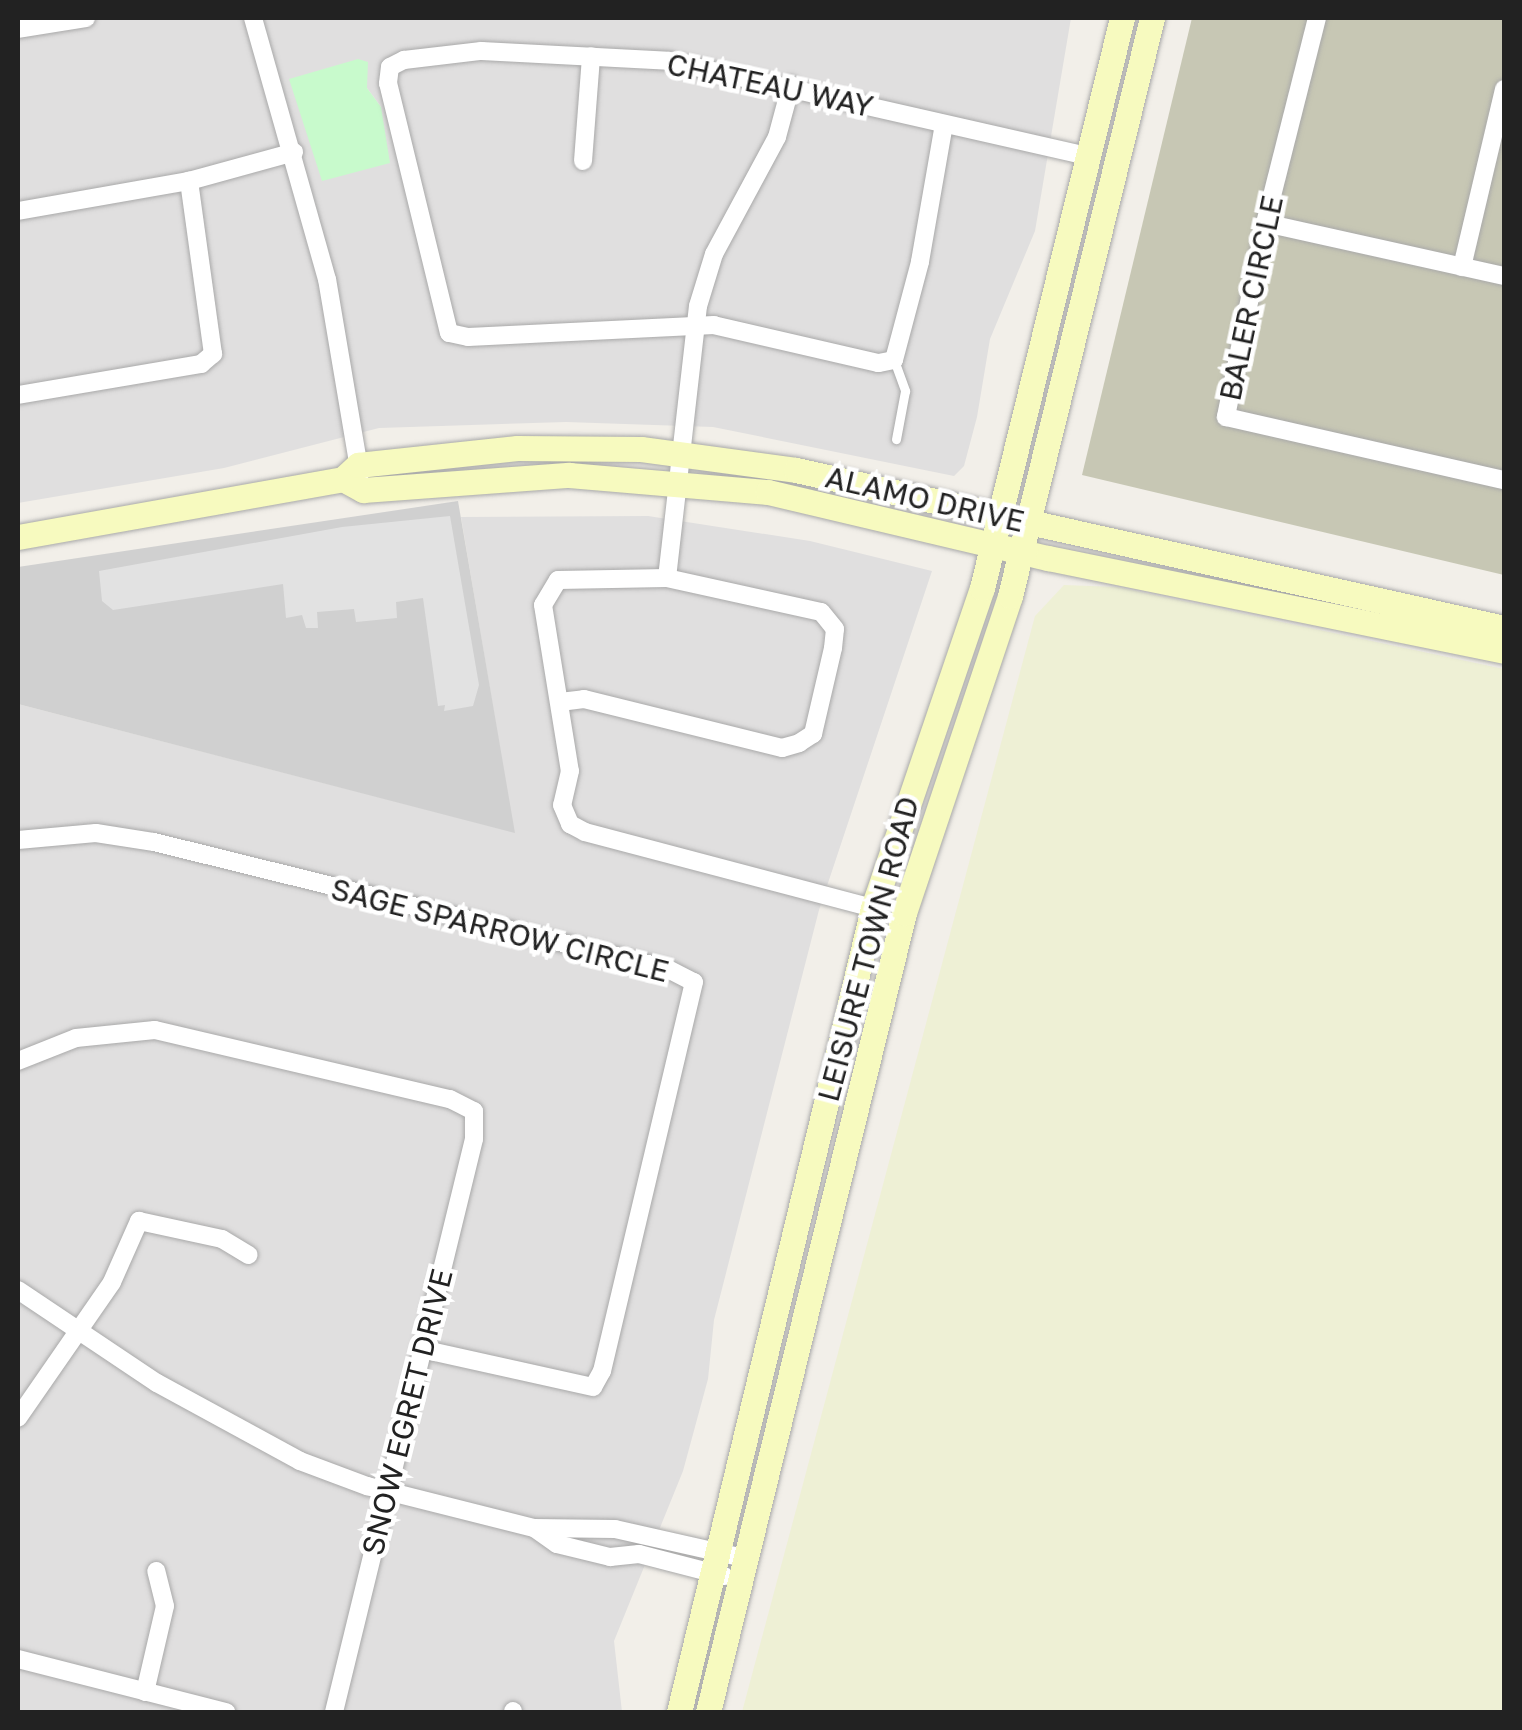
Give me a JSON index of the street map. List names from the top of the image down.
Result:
{
  "streets": {
    "main road": ["ALAMO DRIVE", "LEISURE TOWN ROAD"],
    "street": [
      "CHATEAU WAY",
      "BALER CIRCLE",
      "SAGE SPARROW CIRCLE",
      "SNOW EGRET DRIVE"
    ]
  },
  "crossings": [
    ["CHATEAU WAY", "LEISURE TOWN ROAD"],
    ["ALAMO DRIVE", "LEISURE TOWN ROAD"],
    ["SAGE SPARROW CIRCLE", "SNOW EGRET DRIVE"]
  ]
}
